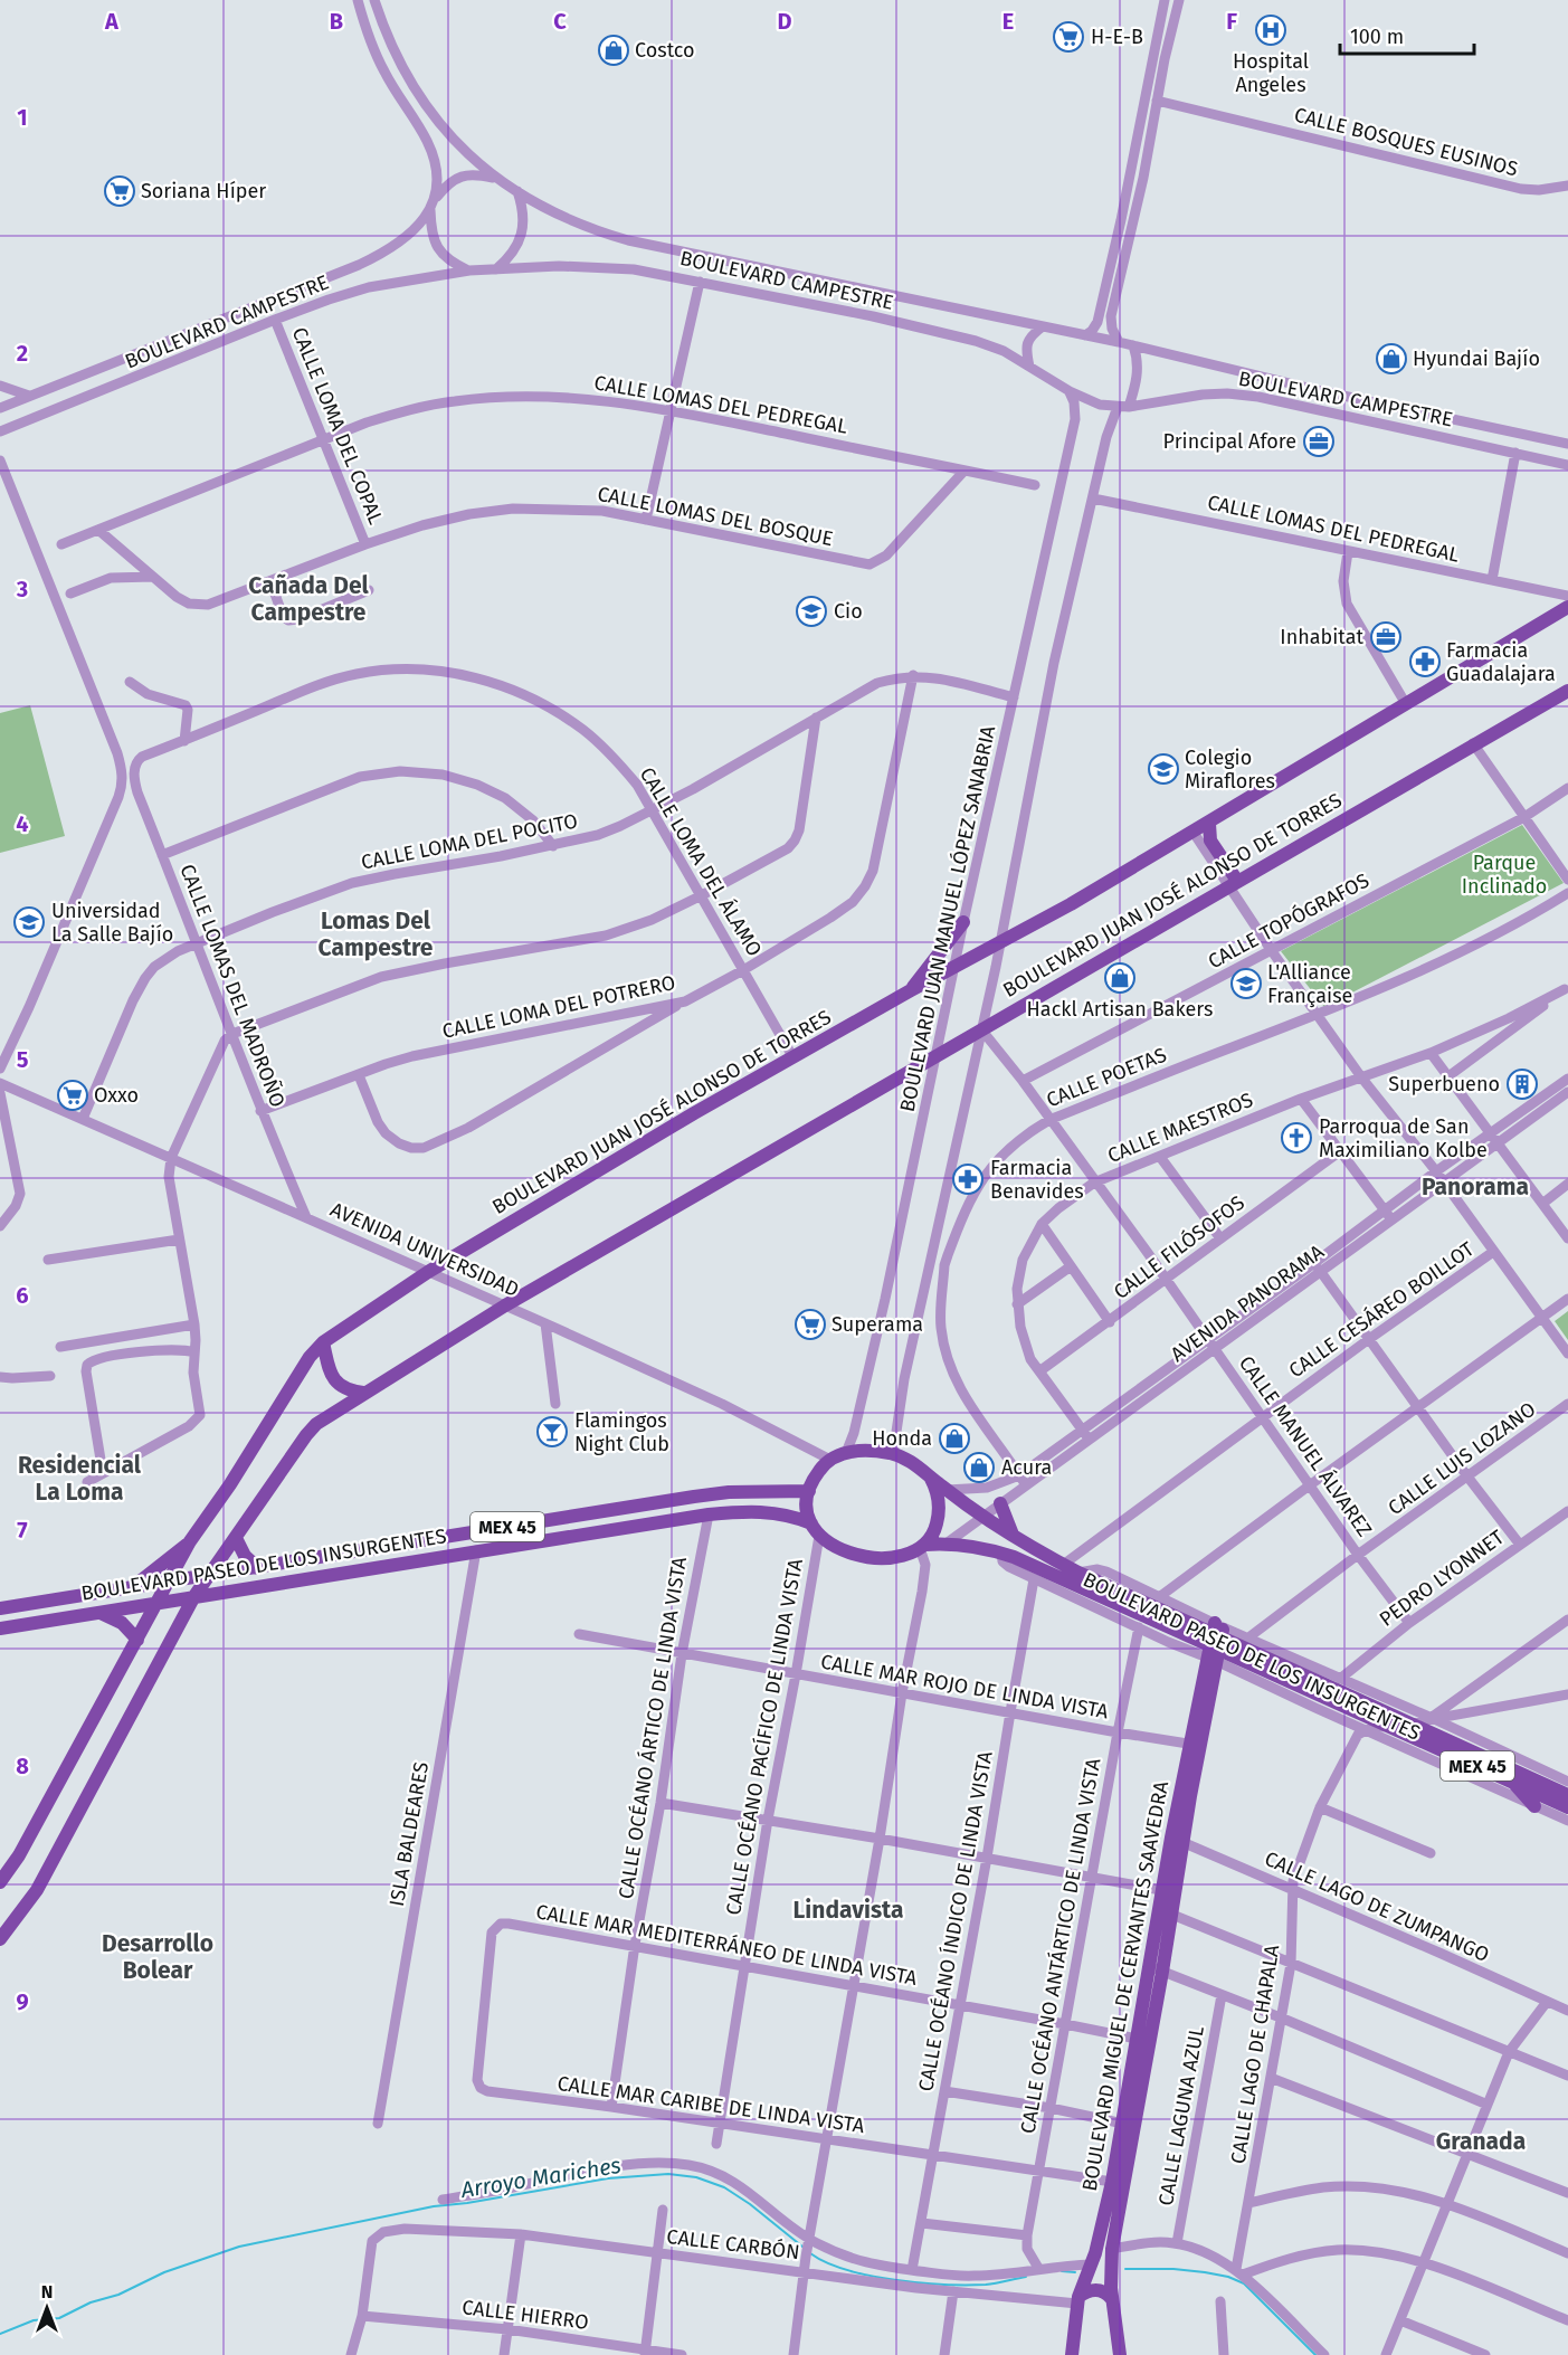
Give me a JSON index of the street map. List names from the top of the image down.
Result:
{
  "streets": {
    "main road": [
      "BOULEVARD JUAN JOSÉ ALONSO DE TORRES",
      "MEX 45",
      "BOULEVARD PASEO DE LOS INSURGENTES",
      "BOULEVARD MIGUEL DE CERVANTES SAAVEDRA"
    ],
    "street": [
      "CALLE BOSQUES EUSINOS",
      "BOULEVARD CAMPESTRE",
      "CALLE LOMAS DEL PEDREGAL",
      "CALLE LOMA DEL COPAL",
      "CALLE LOMAS DEL BOSQUE",
      "CALLE LOMA DEL POCITO",
      "CALLE LOMA DEL ÁLAMO",
      "BOULEVARD JUAN MANUEL LÓPEZ SANABRIA",
      "CALLE TOPÓGRAFOS",
      "CALLE LOMAS DEL MADROÑO",
      "CALLE LOMA DEL POTRERO",
      "CALLE POETAS",
      "CALLE MAESTROS",
      "CALLE FILÓSOFOS",
      "AVENIDA UNIVERSIDAD",
      "AVENIDA PANORAMA",
      "CALLE CESÁREO BOILLOT",
      "CALLE MANUEL ÁLVAREZ",
      "CALLE LUIS LOZANO",
      "PEDRO LYONNET",
      "CALLE MAR ROJO DE LINDA VISTA",
      "CALLE OCÉANO ÁRTICO DE LINDA VISTA",
      "CALLE OCÉANO PACÍFICO DE LINDA VISTA",
      "ISLA BALDEARES",
      "CALLE LAGO DE ZUMPANGO",
      "CALLE OCÉANO ÍNDICO DE LINDA VISTA",
      "CALLE MAR MEDITERRÁNEO DE LINDA VISTA",
      "CALLE OCÉANO ANTÁRTICO DE LINDA VISTA",
      "CALLE LAGO DE CHAPALA",
      "CALLE MAR CARIBE DE LINDA VISTA",
      "CALLE LAGUNA AZUL",
      "CALLE CARBÓN",
      "CALLE HIERRO"
    ]
  },
  "crossings": [
    ["BOULEVARD CAMPESTRE", "CALLE LOMA DEL COPAL"],
    ["BOULEVARD CAMPESTRE", "BOULEVARD JUAN MANUEL LÓPEZ SANABRIA"],
    ["CALLE LOMAS DEL PEDREGAL", "CALLE LOMA DEL COPAL"],
    ["CALLE LOMAS DEL PEDREGAL", "CALLE LOMAS DEL BOSQUE"],
    ["CALLE LOMAS DEL PEDREGAL", "BOULEVARD JUAN JOSÉ ALONSO DE TORRES"],
    ["CALLE LOMA DEL COPAL", "CALLE LOMAS DEL BOSQUE"],
    ["CALLE LOMA DEL POCITO", "CALLE LOMA DEL ÁLAMO"],
    ["CALLE LOMA DEL POCITO", "BOULEVARD JUAN MANUEL LÓPEZ SANABRIA"],
    ["CALLE LOMA DEL POCITO", "CALLE LOMAS DEL MADROÑO"],
    ["CALLE LOMA DEL POCITO", "CALLE LOMA DEL POTRERO"],
    ["CALLE LOMA DEL POCITO", "AVENIDA UNIVERSIDAD"],
    ["CALLE LOMA DEL ÁLAMO", "BOULEVARD JUAN JOSÉ ALONSO DE TORRES"],
    ["CALLE LOMA DEL ÁLAMO", "CALLE LOMAS DEL MADROÑO"],
    ["CALLE LOMA DEL ÁLAMO", "CALLE LOMA DEL POTRERO"],
    ["BOULEVARD JUAN JOSÉ ALONSO DE TORRES", "BOULEVARD JUAN MANUEL LÓPEZ SANABRIA"],
    ["BOULEVARD JUAN JOSÉ ALONSO DE TORRES", "AVENIDA UNIVERSIDAD"],
    ["BOULEVARD JUAN JOSÉ ALONSO DE TORRES", "CALLE MANUEL ÁLVAREZ"],
    ["BOULEVARD JUAN JOSÉ ALONSO DE TORRES", "BOULEVARD PASEO DE LOS INSURGENTES"],
    ["BOULEVARD JUAN MANUEL LÓPEZ SANABRIA", "AVENIDA UNIVERSIDAD"],
    ["BOULEVARD JUAN MANUEL LÓPEZ SANABRIA", "BOULEVARD PASEO DE LOS INSURGENTES"],
    ["BOULEVARD JUAN MANUEL LÓPEZ SANABRIA", "CALLE OCÉANO PACÍFICO DE LINDA VISTA"],
    ["CALLE TOPÓGRAFOS", "CALLE MANUEL ÁLVAREZ"],
    ["CALLE LOMAS DEL MADROÑO", "CALLE LOMA DEL POTRERO"],
    ["CALLE LOMAS DEL MADROÑO", "AVENIDA UNIVERSIDAD"],
    ["CALLE POETAS", "AVENIDA PANORAMA"],
    ["CALLE POETAS", "CALLE MANUEL ÁLVAREZ"],
    ["CALLE MAESTROS", "CALLE FILÓSOFOS"],
    ["CALLE MAESTROS", "AVENIDA PANORAMA"],
    ["CALLE MAESTROS", "CALLE MANUEL ÁLVAREZ"],
    ["CALLE FILÓSOFOS", "CALLE MANUEL ÁLVAREZ"],
    ["AVENIDA UNIVERSIDAD", "BOULEVARD PASEO DE LOS INSURGENTES"],
    ["AVENIDA UNIVERSIDAD", "CALLE OCÉANO PACÍFICO DE LINDA VISTA"],
    ["AVENIDA PANORAMA", "CALLE MANUEL ÁLVAREZ"],
    ["AVENIDA PANORAMA", "BOULEVARD PASEO DE LOS INSURGENTES"],
    ["CALLE CESÁREO BOILLOT", "CALLE MANUEL ÁLVAREZ"],
    ["CALLE CESÁREO BOILLOT", "BOULEVARD PASEO DE LOS INSURGENTES"],
    ["CALLE MANUEL ÁLVAREZ", "CALLE LUIS LOZANO"],
    ["CALLE MANUEL ÁLVAREZ", "PEDRO LYONNET"],
    ["CALLE LUIS LOZANO", "BOULEVARD PASEO DE LOS INSURGENTES"],
    ["BOULEVARD PASEO DE LOS INSURGENTES", "PEDRO LYONNET"],
    ["BOULEVARD PASEO DE LOS INSURGENTES", "CALLE OCÉANO ÁRTICO DE LINDA VISTA"],
    ["BOULEVARD PASEO DE LOS INSURGENTES", "CALLE OCÉANO PACÍFICO DE LINDA VISTA"],
    ["BOULEVARD PASEO DE LOS INSURGENTES", "ISLA BALDEARES"],
    ["BOULEVARD PASEO DE LOS INSURGENTES", "CALLE OCÉANO ÍNDICO DE LINDA VISTA"],
    ["BOULEVARD PASEO DE LOS INSURGENTES", "CALLE OCÉANO ANTÁRTICO DE LINDA VISTA"],
    ["BOULEVARD PASEO DE LOS INSURGENTES", "BOULEVARD MIGUEL DE CERVANTES SAAVEDRA"],
    ["BOULEVARD PASEO DE LOS INSURGENTES", "CALLE LAGO DE CHAPALA"],
    ["CALLE MAR ROJO DE LINDA VISTA", "CALLE OCÉANO ÁRTICO DE LINDA VISTA"],
    ["CALLE MAR ROJO DE LINDA VISTA", "CALLE OCÉANO PACÍFICO DE LINDA VISTA"],
    ["CALLE MAR ROJO DE LINDA VISTA", "CALLE OCÉANO ÍNDICO DE LINDA VISTA"],
    ["CALLE MAR ROJO DE LINDA VISTA", "CALLE OCÉANO ANTÁRTICO DE LINDA VISTA"],
    ["CALLE MAR ROJO DE LINDA VISTA", "BOULEVARD MIGUEL DE CERVANTES SAAVEDRA"],
    ["CALLE OCÉANO ÁRTICO DE LINDA VISTA", "CALLE MAR MEDITERRÁNEO DE LINDA VISTA"],
    ["CALLE OCÉANO ÁRTICO DE LINDA VISTA", "CALLE MAR CARIBE DE LINDA VISTA"],
    ["CALLE OCÉANO PACÍFICO DE LINDA VISTA", "CALLE MAR MEDITERRÁNEO DE LINDA VISTA"],
    ["CALLE OCÉANO PACÍFICO DE LINDA VISTA", "CALLE MAR CARIBE DE LINDA VISTA"],
    ["CALLE LAGO DE ZUMPANGO", "BOULEVARD MIGUEL DE CERVANTES SAAVEDRA"],
    ["CALLE LAGO DE ZUMPANGO", "CALLE LAGO DE CHAPALA"],
    ["CALLE OCÉANO ÍNDICO DE LINDA VISTA", "CALLE MAR MEDITERRÁNEO DE LINDA VISTA"],
    ["CALLE OCÉANO ÍNDICO DE LINDA VISTA", "CALLE MAR CARIBE DE LINDA VISTA"],
    ["CALLE MAR MEDITERRÁNEO DE LINDA VISTA", "CALLE OCÉANO ANTÁRTICO DE LINDA VISTA"],
    ["CALLE MAR MEDITERRÁNEO DE LINDA VISTA", "BOULEVARD MIGUEL DE CERVANTES SAAVEDRA"],
    ["CALLE MAR MEDITERRÁNEO DE LINDA VISTA", "CALLE MAR CARIBE DE LINDA VISTA"],
    ["CALLE OCÉANO ANTÁRTICO DE LINDA VISTA", "CALLE MAR CARIBE DE LINDA VISTA"],
    ["BOULEVARD MIGUEL DE CERVANTES SAAVEDRA", "CALLE MAR CARIBE DE LINDA VISTA"],
    ["BOULEVARD MIGUEL DE CERVANTES SAAVEDRA", "CALLE CARBÓN"],
    ["CALLE CARBÓN", "CALLE HIERRO"]
  ],
  "districts": [
    "Cañada Del Campestre",
    "Lomas Del Campestre",
    "Panorama",
    "Residencial La Loma",
    "Lindavista",
    "Desarrollo Bolear",
    "Granada"
  ],
  "water": ["Arroyo Mariches"],
  "parks": ["Parque Inclinado"],
  "places": {
    "hospital": ["Hospital Angeles"],
    "supermarket": [
      "H-E-B",
      "Soriana Híper",
      "Oxxo",
      "Superama"
    ],
    "shop": [
      "Costco",
      "Hyundai Bajío",
      "Hackl Artisan Bakers",
      "Honda",
      "Acura"
    ],
    "office": ["Principal Afore", "Inhabitat"],
    "school or university": [
      "Cio",
      "Colegio Miraflores",
      "Universidad La Salle Bajío",
      "L'Alliance Française"
    ],
    "pharmacy": ["Farmacia Guadalajara", "Farmacia Benavides"],
    "building": ["Superbueno"],
    "church": ["Parroqua de San Maximiliano Kolbe"],
    "bar": ["Flamingos Night Club"]
  },
  "scale_bar": "100 m",
  "north": "top",
  "grid": {
    "columns": [
      "A",
      "B",
      "C",
      "D",
      "E",
      "F"
    ],
    "rows": [
      "1",
      "2",
      "3",
      "4",
      "5",
      "6",
      "7",
      "8",
      "9"
    ]
  }
}
